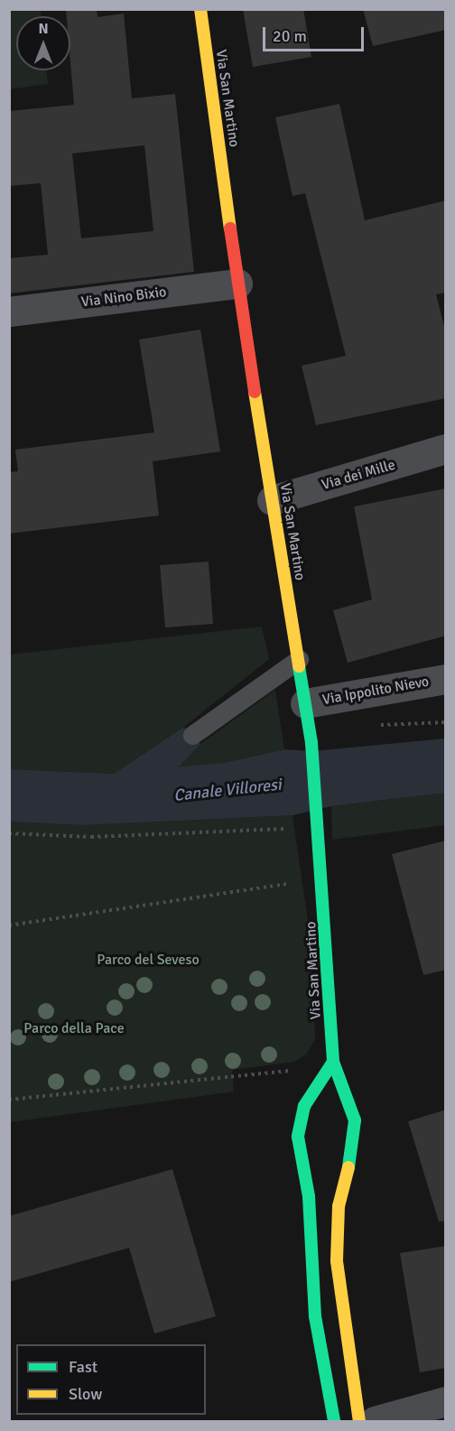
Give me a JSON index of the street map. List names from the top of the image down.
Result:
{
  "streets": {
    "street": [
      "Via San Martino",
      "Via Nino Bixio",
      "Via dei Mille",
      "Via Ippolito Nievo"
    ]
  },
  "crossings": [
    ["Via San Martino", "Via Nino Bixio"],
    ["Via San Martino", "Via dei Mille"],
    ["Via San Martino", "Via Ippolito Nievo"]
  ],
  "water": ["Canale Villoresi"],
  "parks": ["Parco del Seveso", "Parco della Pace"],
  "legend": ["Fast", "Slow"],
  "scale_bar": "20 m",
  "north": "top"
}
